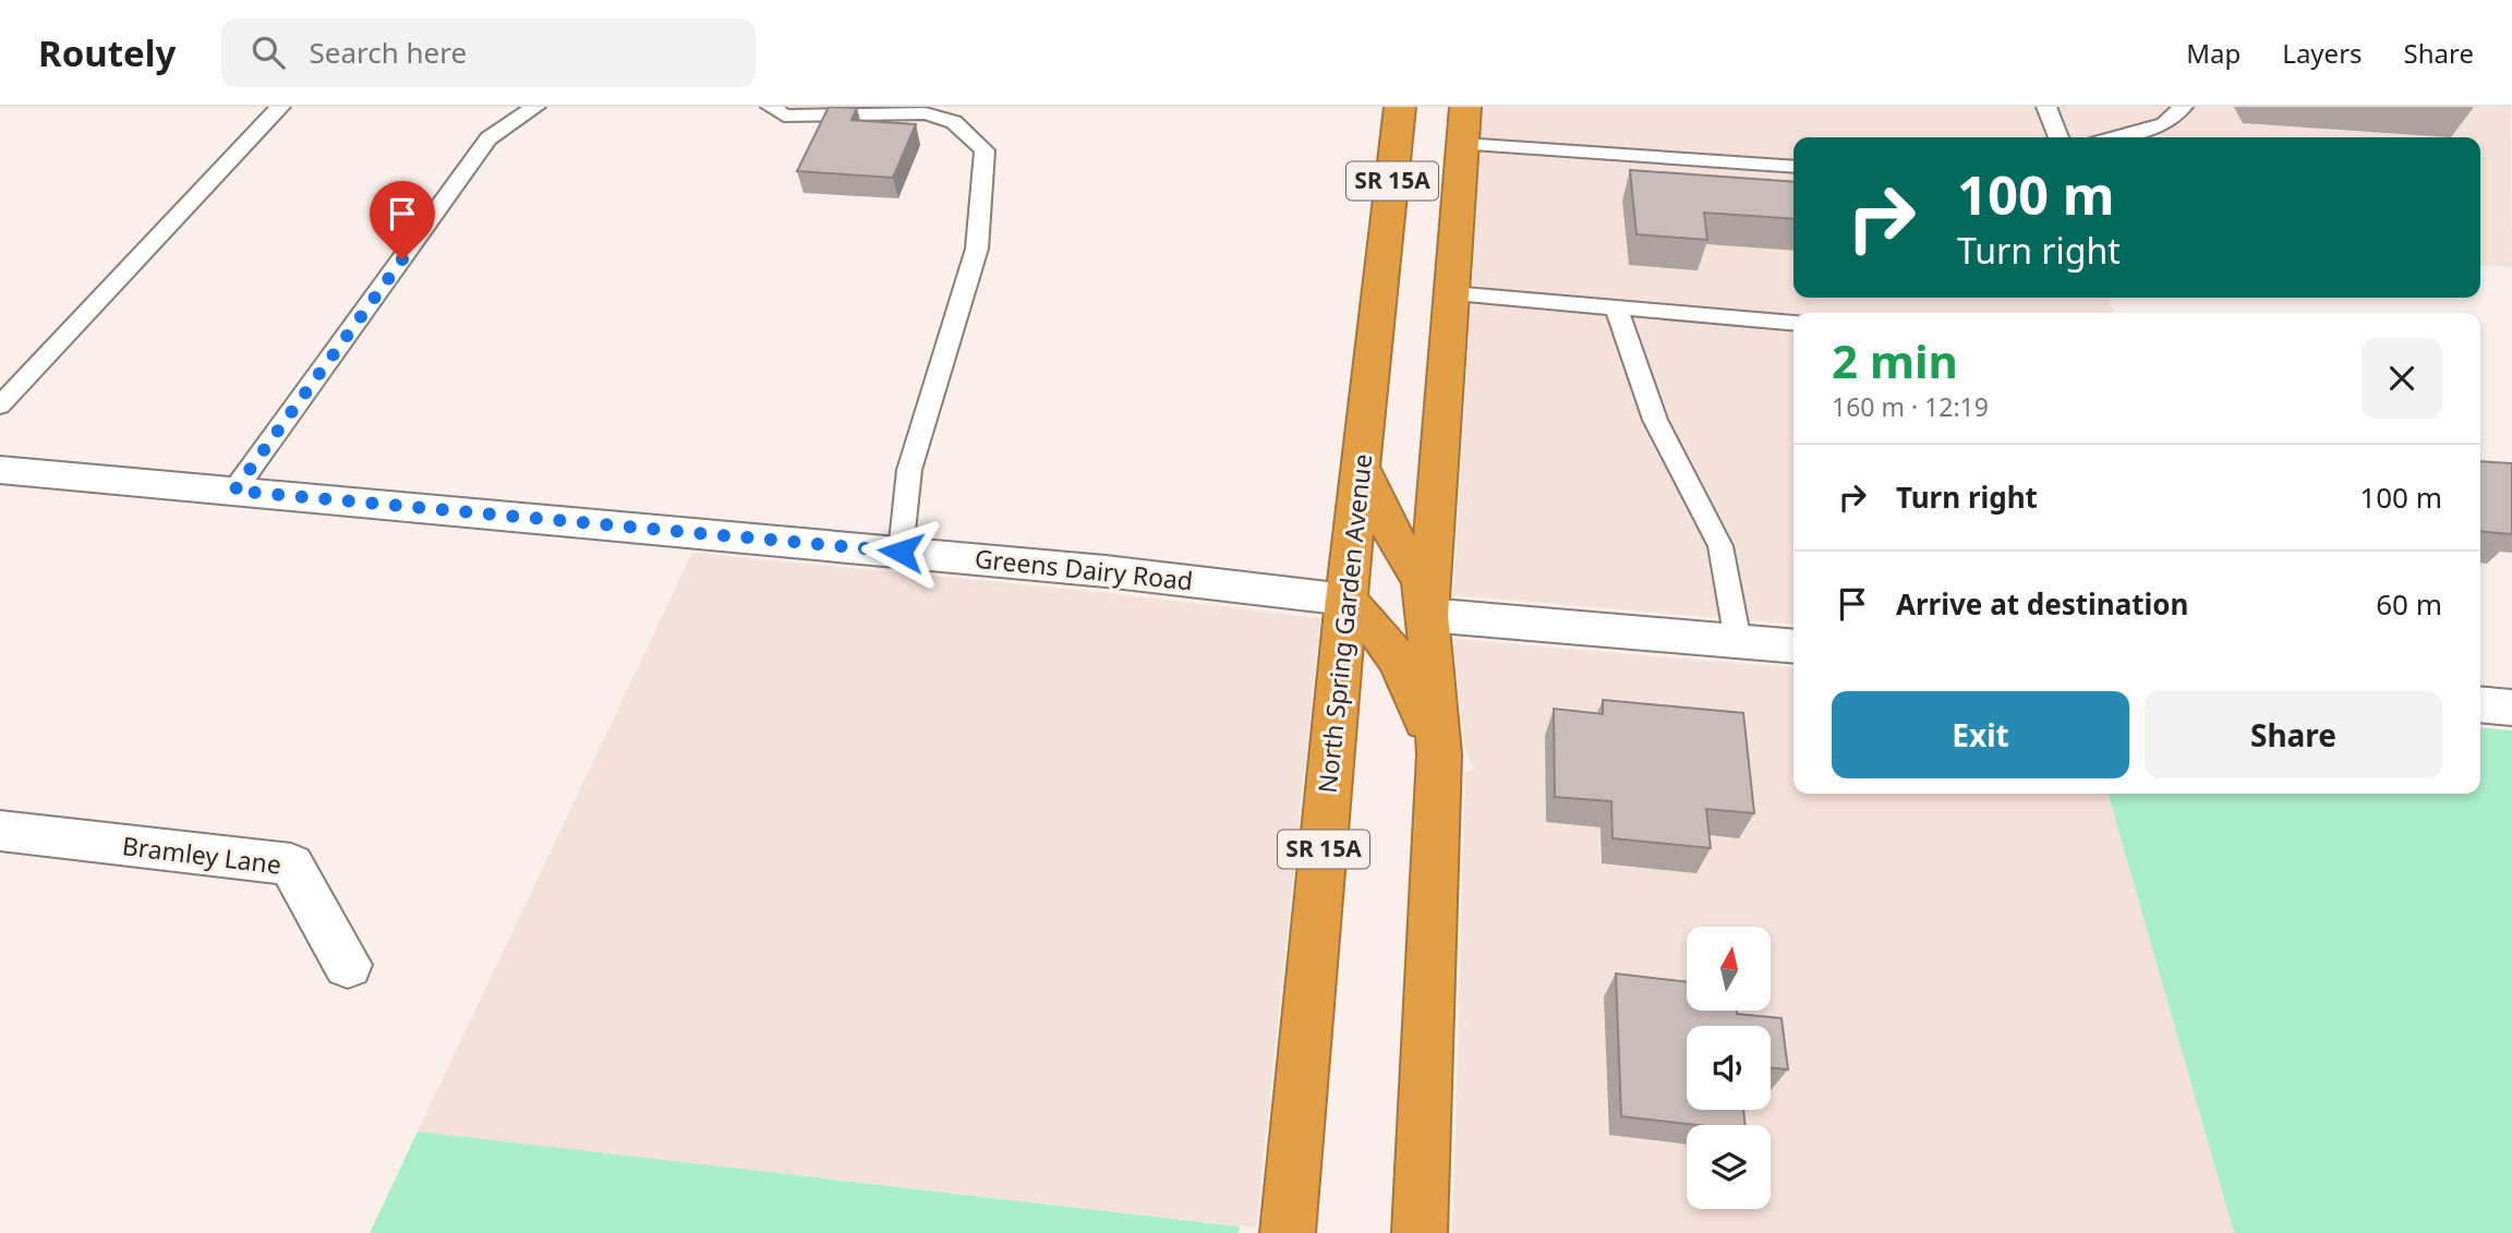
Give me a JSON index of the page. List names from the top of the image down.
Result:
{
  "streets": {
    "highway": ["SR 15A", "North Spring Garden Avenue"],
    "street": ["Greens Dairy Road", "Bramley Lane"]
  },
  "crossings": [
    ["Greens Dairy Road", "North Spring Garden Avenue"]
  ],
  "north": "top",
  "page": {
    "header": "Routely",
    "search": "Search here",
    "nav": ["Map", "Layers", "Share"],
    "turn": ["100 m", "Turn right"],
    "heading": ["2 min", "160 m · 12:19"],
    "list": [
      {
        "name": "Turn right",
        "value": "100 m"
      },
      {
        "name": "Arrive at destination",
        "value": "60 m"
      }
    ],
    "buttons": ["Exit", "Share"]
  }
}
